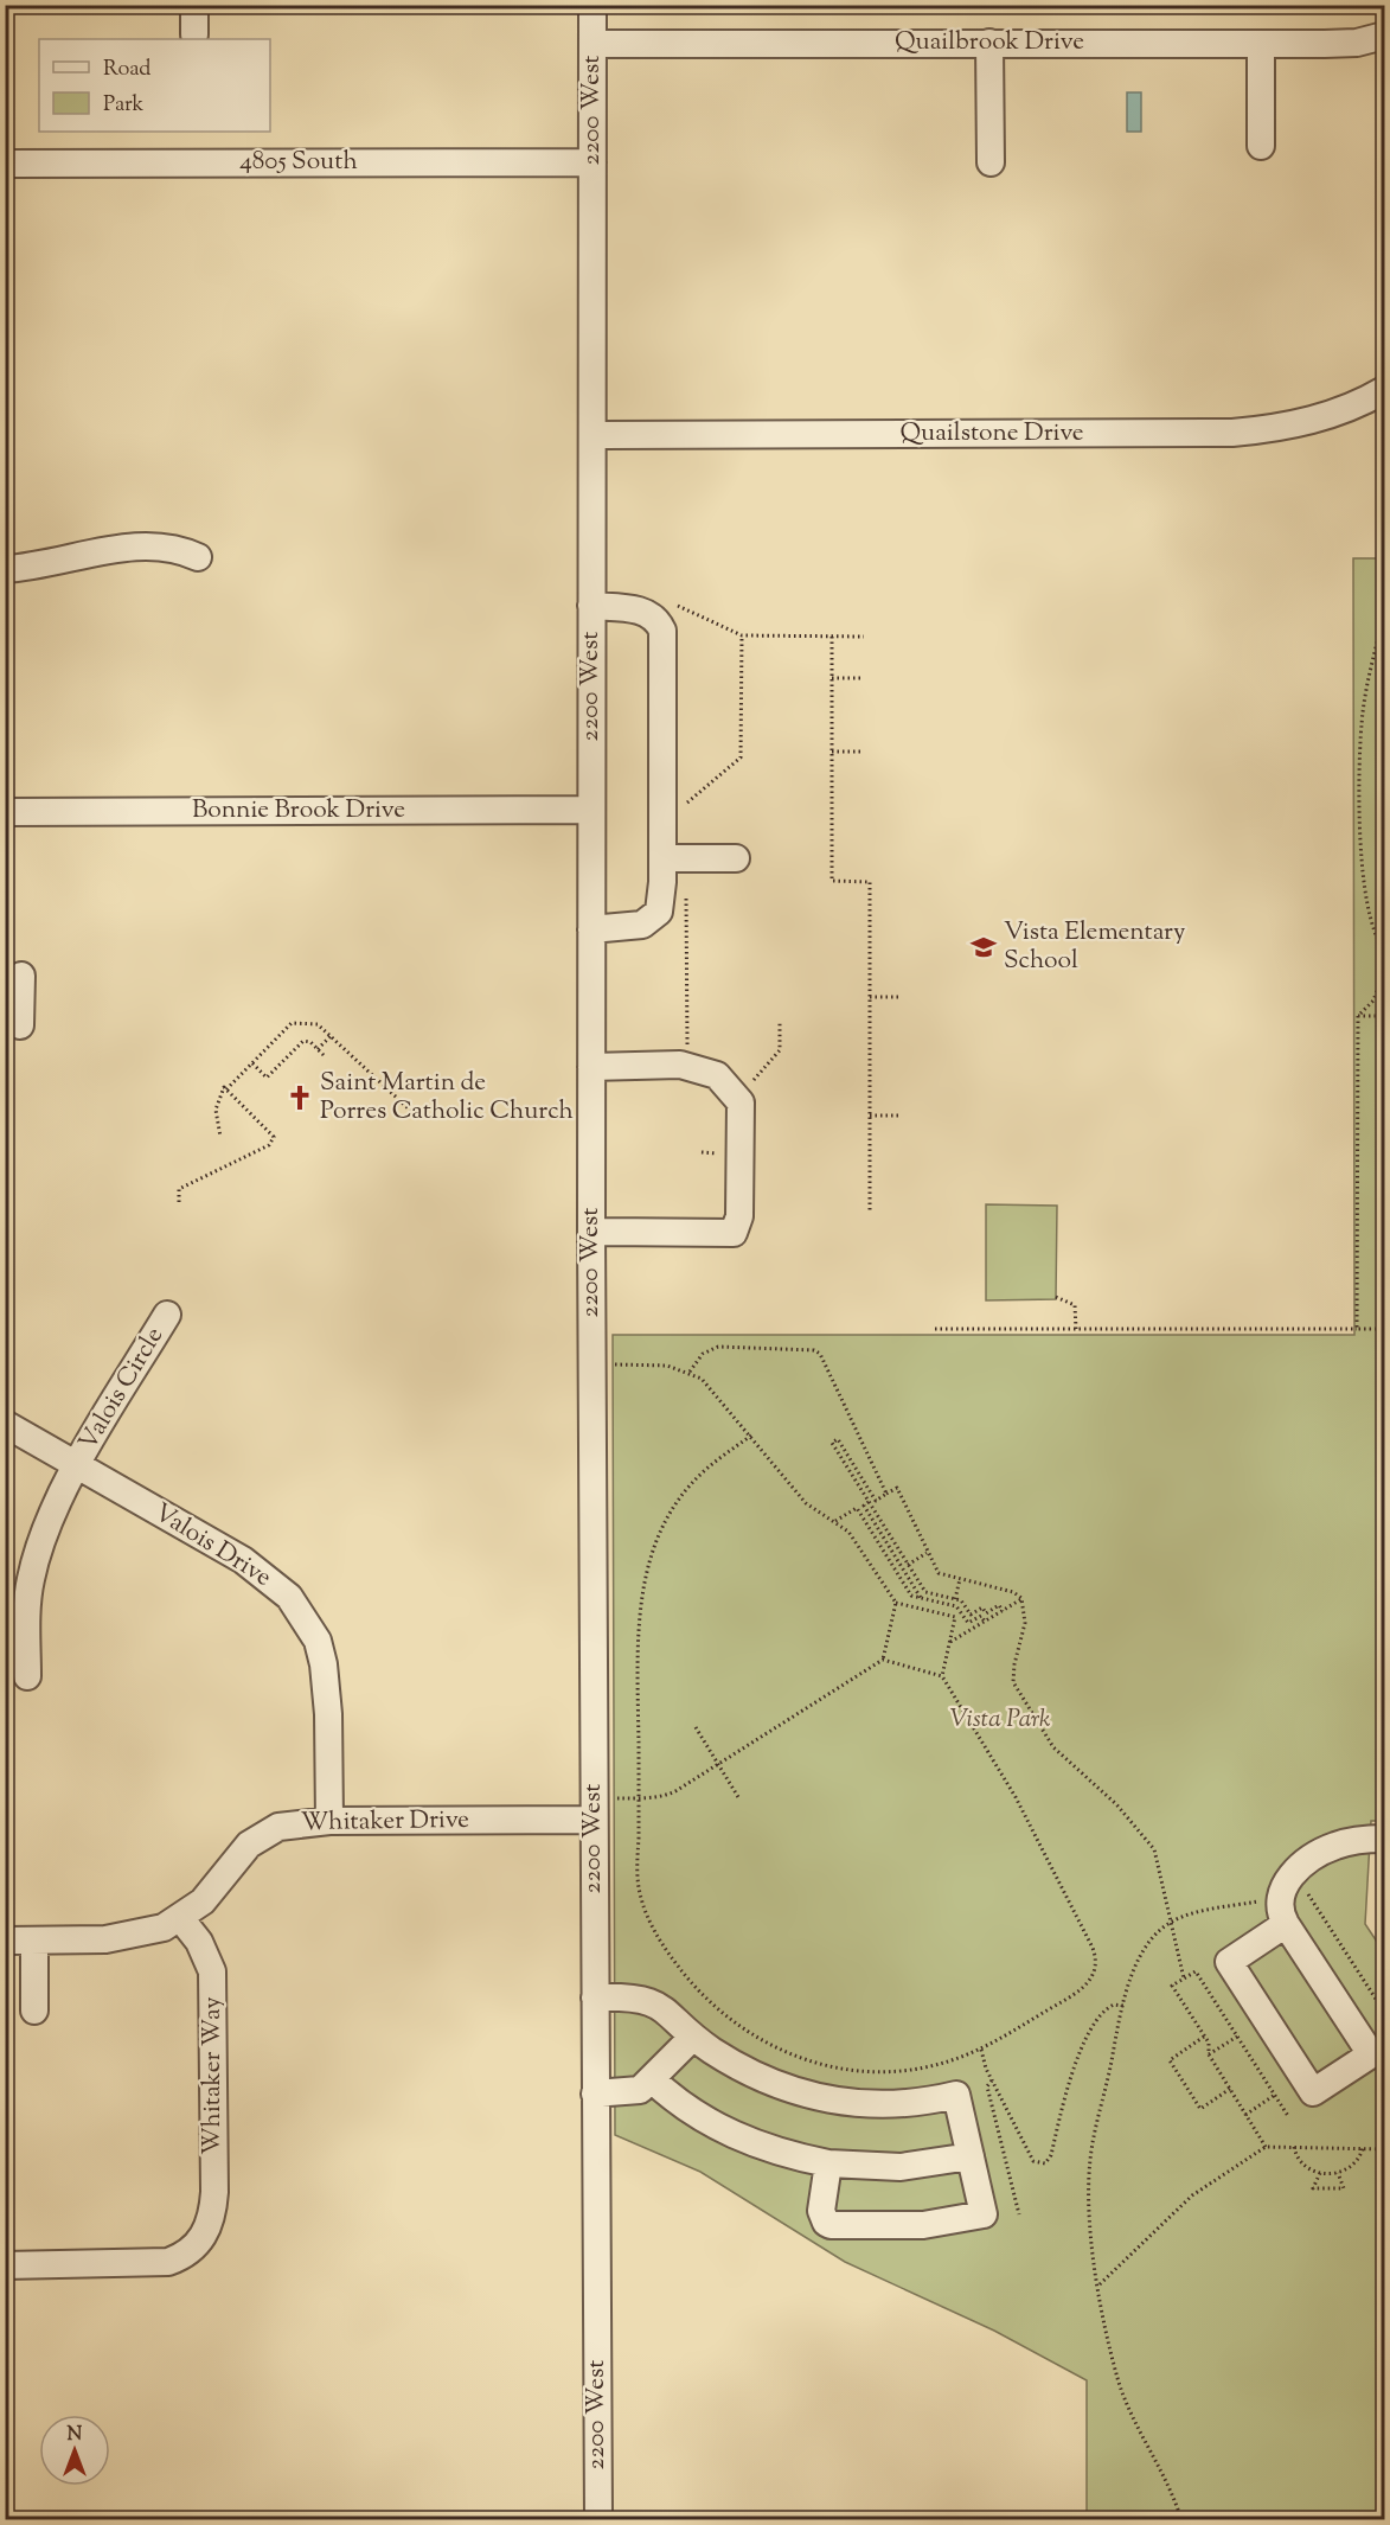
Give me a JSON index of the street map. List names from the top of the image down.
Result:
{
  "streets": {
    "street": [
      "Quailbrook Drive",
      "2200 West",
      "4805 South",
      "Quailstone Drive",
      "Bonnie Brook Drive",
      "Valois Circle",
      "Valois Drive",
      "Whitaker Drive",
      "Whitaker Way"
    ]
  },
  "crossings": [
    ["Quailbrook Drive", "2200 West"],
    ["2200 West", "4805 South"],
    ["2200 West", "Quailstone Drive"],
    ["2200 West", "Bonnie Brook Drive"],
    ["2200 West", "Whitaker Drive"],
    ["Valois Circle", "Valois Drive"],
    ["Valois Drive", "Whitaker Drive"],
    ["Whitaker Drive", "Whitaker Way"]
  ],
  "parks": ["Vista Park"],
  "places": {
    "school or university": ["Vista Elementary School"],
    "church": ["Saint Martin de Porres Catholic Church"]
  },
  "legend": ["Road", "Park"],
  "north": "top"
}
